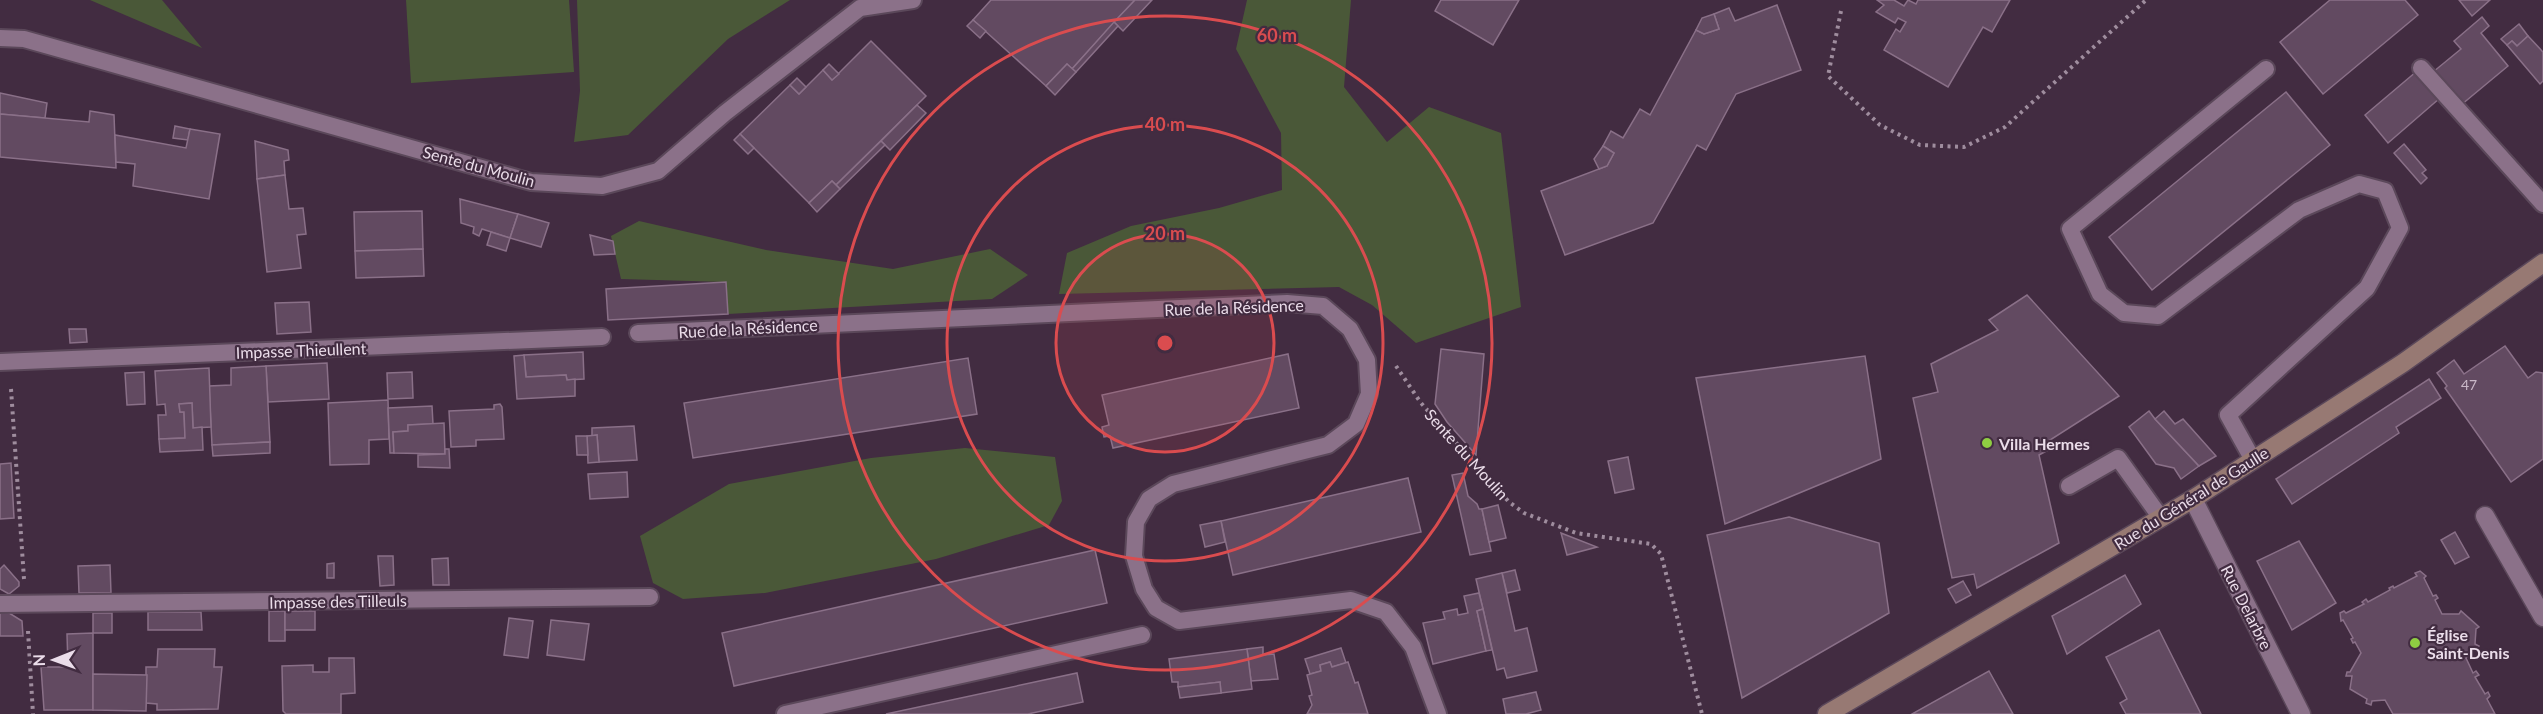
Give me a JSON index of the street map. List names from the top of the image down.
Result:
{
  "streets": {
    "main road": ["Rue du Général de Gaulle"],
    "street": ["Rue Delarbre"],
    "lane": [
      "Sente du Moulin",
      "Rue de la Résidence",
      "Impasse Thieullent",
      "Impasse des Tilleuls"
    ]
  },
  "crossings": [
    ["Rue du Général de Gaulle", "Rue Delarbre"]
  ],
  "places": ["Villa Hermes", "Église Saint-Denis"],
  "house_numbers": ["47"],
  "north": "left",
  "rings": ["60 m", "40 m", "20 m"]
}
